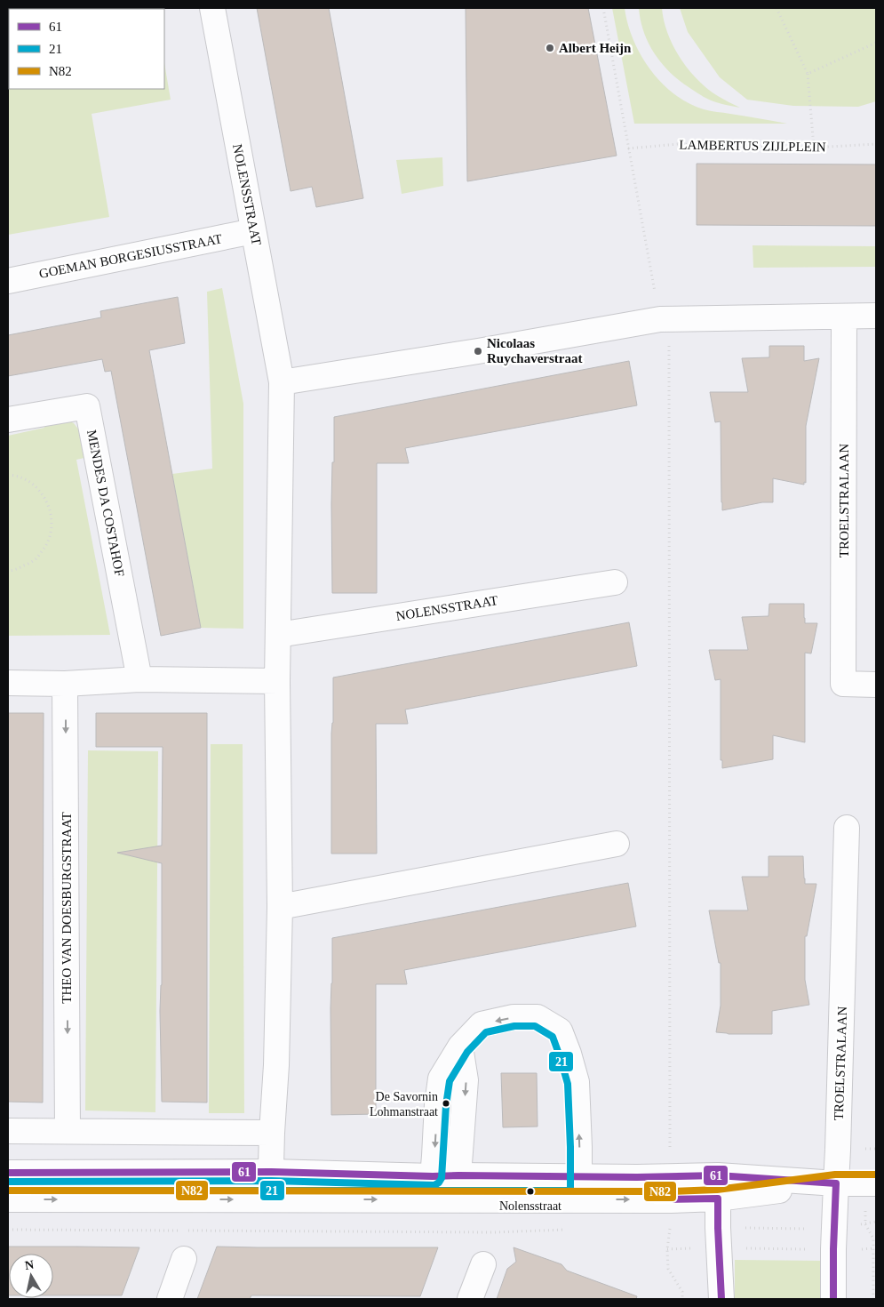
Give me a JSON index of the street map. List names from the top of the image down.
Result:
{
  "streets": {
    "street": [
      "NOLENSSTRAAT",
      "GOEMAN BORGESIUSSTRAAT",
      "TROELSTRALAAN",
      "MENDES DA COSTAHOF",
      "THEO VAN DOESBURGSTRAAT"
    ],
    "path": ["LAMBERTUS ZIJLPLEIN"]
  },
  "crossings": [
    ["NOLENSSTRAAT", "GOEMAN BORGESIUSSTRAAT"]
  ],
  "one_way": ["THEO VAN DOESBURGSTRAAT"],
  "places": [
    "Albert Heijn",
    "Nicolaas Ruychaverstraat",
    "De Savornin Lohmanstraat",
    "Nolensstraat"
  ],
  "lines": ["transit line 21", "transit line 61", "transit line N82"],
  "legend": ["61", "21", "N82"],
  "north": "top"
}
